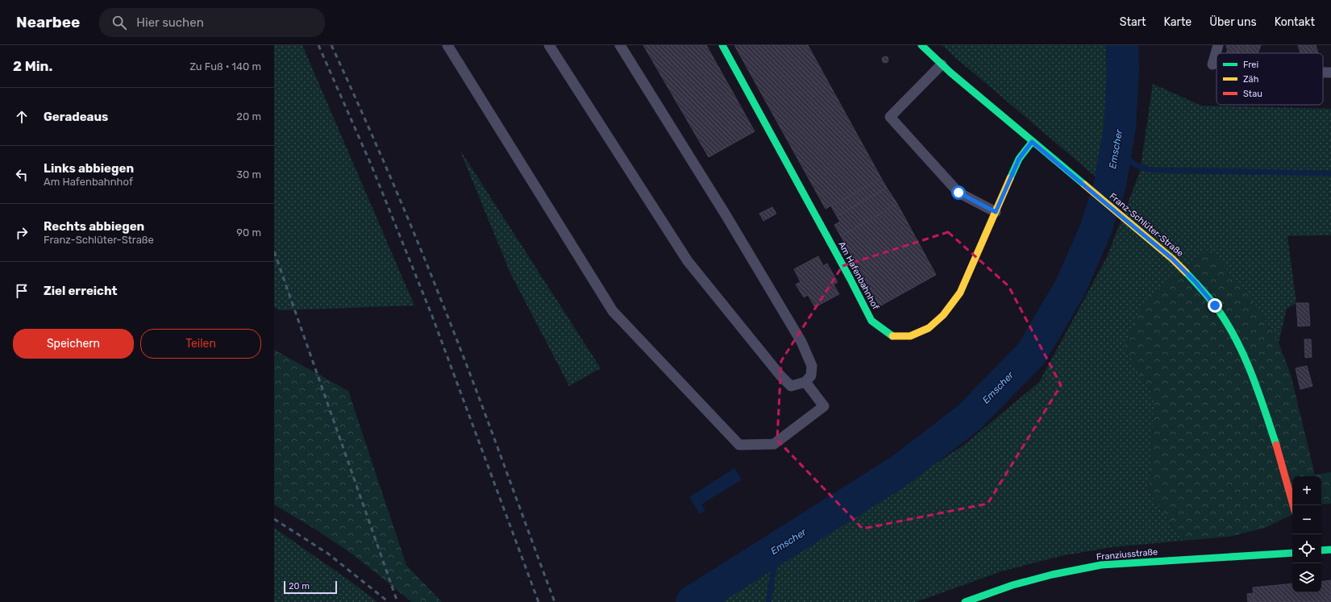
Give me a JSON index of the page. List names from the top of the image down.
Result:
{
  "streets": {
    "street": ["Franz-Schlüter-Straße", "Am Hafenbahnhof", "Franziusstraße"]
  },
  "crossings": [
    ["Franz-Schlüter-Straße", "Am Hafenbahnhof"]
  ],
  "water": ["Emscher"],
  "legend": ["Frei", "Zäh", "Stau"],
  "scale_bar": "20 m",
  "page": {
    "header": "Nearbee",
    "search": "Hier suchen",
    "nav": [
      "Start",
      "Karte",
      "Über uns",
      "Kontakt"
    ],
    "heading": ["2 Min.", "Zu Fuß · 140 m"],
    "list": [
      ["Geradeaus", "20 m"],
      ["Links abbiegen", "Am Hafenbahnhof", "30 m"],
      ["Rechts abbiegen", "Franz-Schlüter-Straße", "90 m"],
      "Ziel erreicht"
    ],
    "buttons": ["Speichern", "Teilen"],
    "map_buttons": ["+", "−"],
    "scale": "20 m"
  }
}
